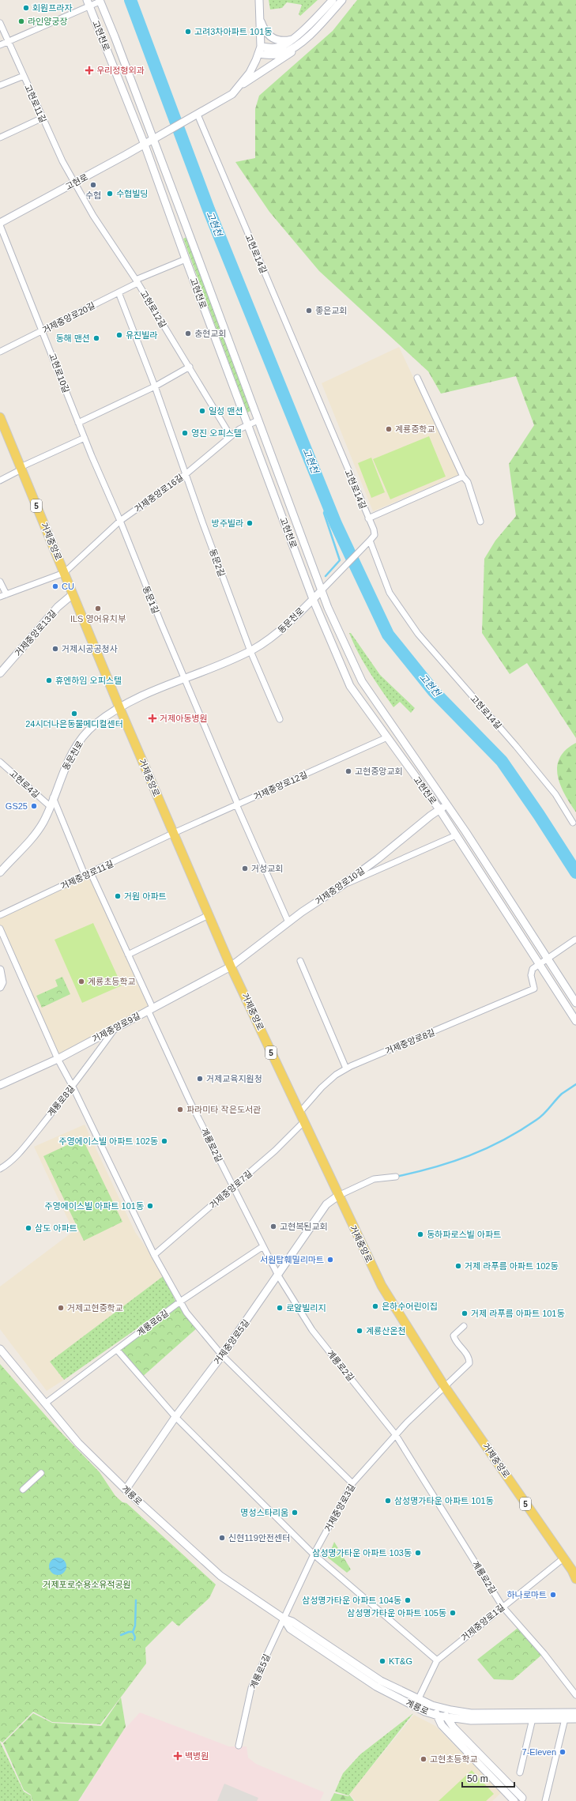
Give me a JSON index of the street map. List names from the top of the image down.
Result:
{
  "streets": {
    "main road": ["5", "거제중앙로"],
    "street": [
      "고현천로",
      "고현로11길",
      "고현로",
      "고현로14길",
      "고현로12길",
      "거제중앙로20길",
      "고현로10길",
      "거제중앙로16길",
      "동문2길",
      "동문1길",
      "동문천로",
      "거제중앙로13길",
      "고현로4길",
      "거제중앙로12길",
      "거제중앙로11길",
      "거제중앙로10길",
      "거제중앙로9길",
      "거제중앙로8길",
      "계룡로8길",
      "계룡로2길",
      "거제중앙로7길",
      "계룡로6길",
      "거제중앙로5길",
      "계룡로",
      "거제중앙로3길",
      "거제중앙로1길",
      "계룡로5길"
    ]
  },
  "crossings": [
    ["고현천로", "고현로"],
    ["고현천로", "거제중앙로20길"],
    ["고현천로", "거제중앙로16길"],
    ["고현천로", "동문천로"],
    ["고현천로", "거제중앙로12길"],
    ["고현천로", "거제중앙로10길"],
    ["고현천로", "거제중앙로8길"],
    ["고현로11길", "고현로"],
    ["고현로11길", "고현로12길"],
    ["고현로", "고현로14길"],
    ["고현로", "고현로12길"],
    ["고현로", "고현로10길"],
    ["고현로14길", "동문천로"],
    ["고현로12길", "거제중앙로20길"],
    ["고현로12길", "거제중앙로16길"],
    ["거제중앙로20길", "고현로10길"],
    ["거제중앙로20길", "동문2길"],
    ["고현로10길", "거제중앙로16길"],
    ["고현로10길", "동문1길"],
    ["거제중앙로16길", "거제중앙로"],
    ["거제중앙로16길", "동문2길"],
    ["거제중앙로16길", "동문1길"],
    ["거제중앙로", "동문천로"],
    ["거제중앙로", "거제중앙로13길"],
    ["거제중앙로", "거제중앙로12길"],
    ["거제중앙로", "거제중앙로11길"],
    ["거제중앙로", "거제중앙로10길"],
    ["거제중앙로", "거제중앙로9길"],
    ["거제중앙로", "거제중앙로8길"],
    ["거제중앙로", "거제중앙로7길"],
    ["거제중앙로", "거제중앙로5길"],
    ["거제중앙로", "거제중앙로3길"],
    ["거제중앙로", "거제중앙로1길"],
    ["동문2길", "동문천로"],
    ["동문1길", "동문천로"],
    ["동문천로", "고현로4길"],
    ["거제중앙로12길", "거제중앙로11길"],
    ["거제중앙로11길", "계룡로2길"],
    ["거제중앙로10길", "거제중앙로9길"],
    ["거제중앙로9길", "계룡로8길"],
    ["거제중앙로9길", "계룡로2길"],
    ["계룡로2길", "거제중앙로7길"],
    ["계룡로2길", "계룡로6길"],
    ["계룡로2길", "거제중앙로5길"],
    ["계룡로2길", "거제중앙로3길"],
    ["계룡로2길", "거제중앙로1길"],
    ["계룡로6길", "계룡로"],
    ["거제중앙로5길", "계룡로"],
    ["계룡로", "거제중앙로3길"],
    ["계룡로", "거제중앙로1길"],
    ["계룡로", "계룡로5길"],
    ["거제중앙로3길", "계룡로5길"]
  ],
  "water": ["고현천"],
  "parks": ["거제포로수용소유적공원"],
  "places": {
    "other": [
      "회원프라자",
      "라인양궁장",
      "고려3차아파트 101동",
      "수협",
      "수협빌딩",
      "좋은교회",
      "충현교회",
      "유진빌라",
      "동해 맨션",
      "일성 맨션",
      "계룡중학교",
      "영진 오피스텔",
      "방주빌라",
      "CU",
      "ILS 영어유치부",
      "거제시공공청사",
      "휴엔하임 오피스텔",
      "24시더나은동물메디컬센터",
      "고현중앙교회",
      "GS25",
      "거성교회",
      "거원 아파트",
      "계룡초등학교",
      "거제교육지원청",
      "파라미타 작은도서관",
      "주영에이스빌 아파트 102동",
      "주영에이스빌 아파트 101동",
      "고현복된교회",
      "삼도 아파트",
      "동하파로스빌 아파트",
      "서원탑훼밀리마트",
      "거제 라푸름 아파트 102동",
      "은하수어린이집",
      "거제고현중학교",
      "로얄빌리지",
      "거제 라푸름 아파트 101동",
      "계룡산온천",
      "삼성명가타운 아파트 101동",
      "명성스타리움",
      "신현119안전센터",
      "삼성명가타운 아파트 103동",
      "하나로마트",
      "삼성명가타운 아파트 104동",
      "삼성명가타운 아파트 105동",
      "KT&G",
      "7-Eleven",
      "고현초등학교"
    ],
    "health": ["우리정형외과", "거제아동병원", "백병원"]
  },
  "scale_bar": "50 m"
}
